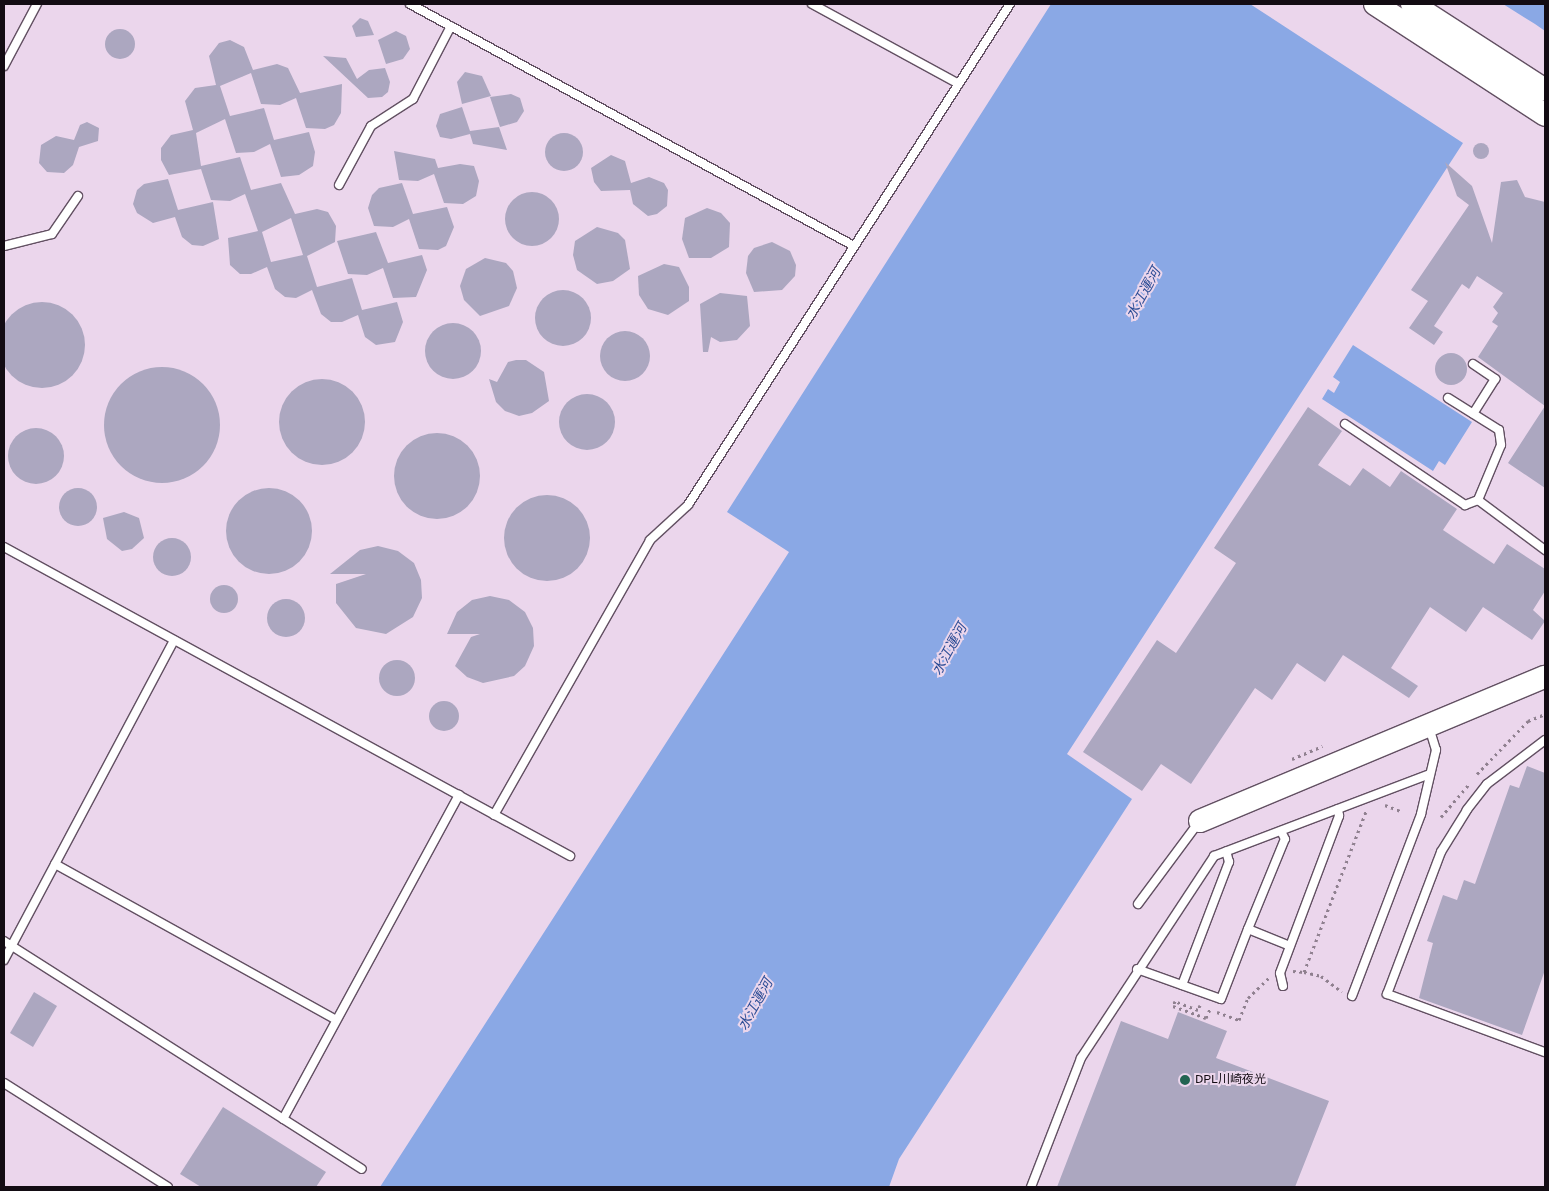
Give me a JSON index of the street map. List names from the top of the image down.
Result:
{
  "water": ["水江運河"],
  "places": ["DPL川崎夜光"]
}
